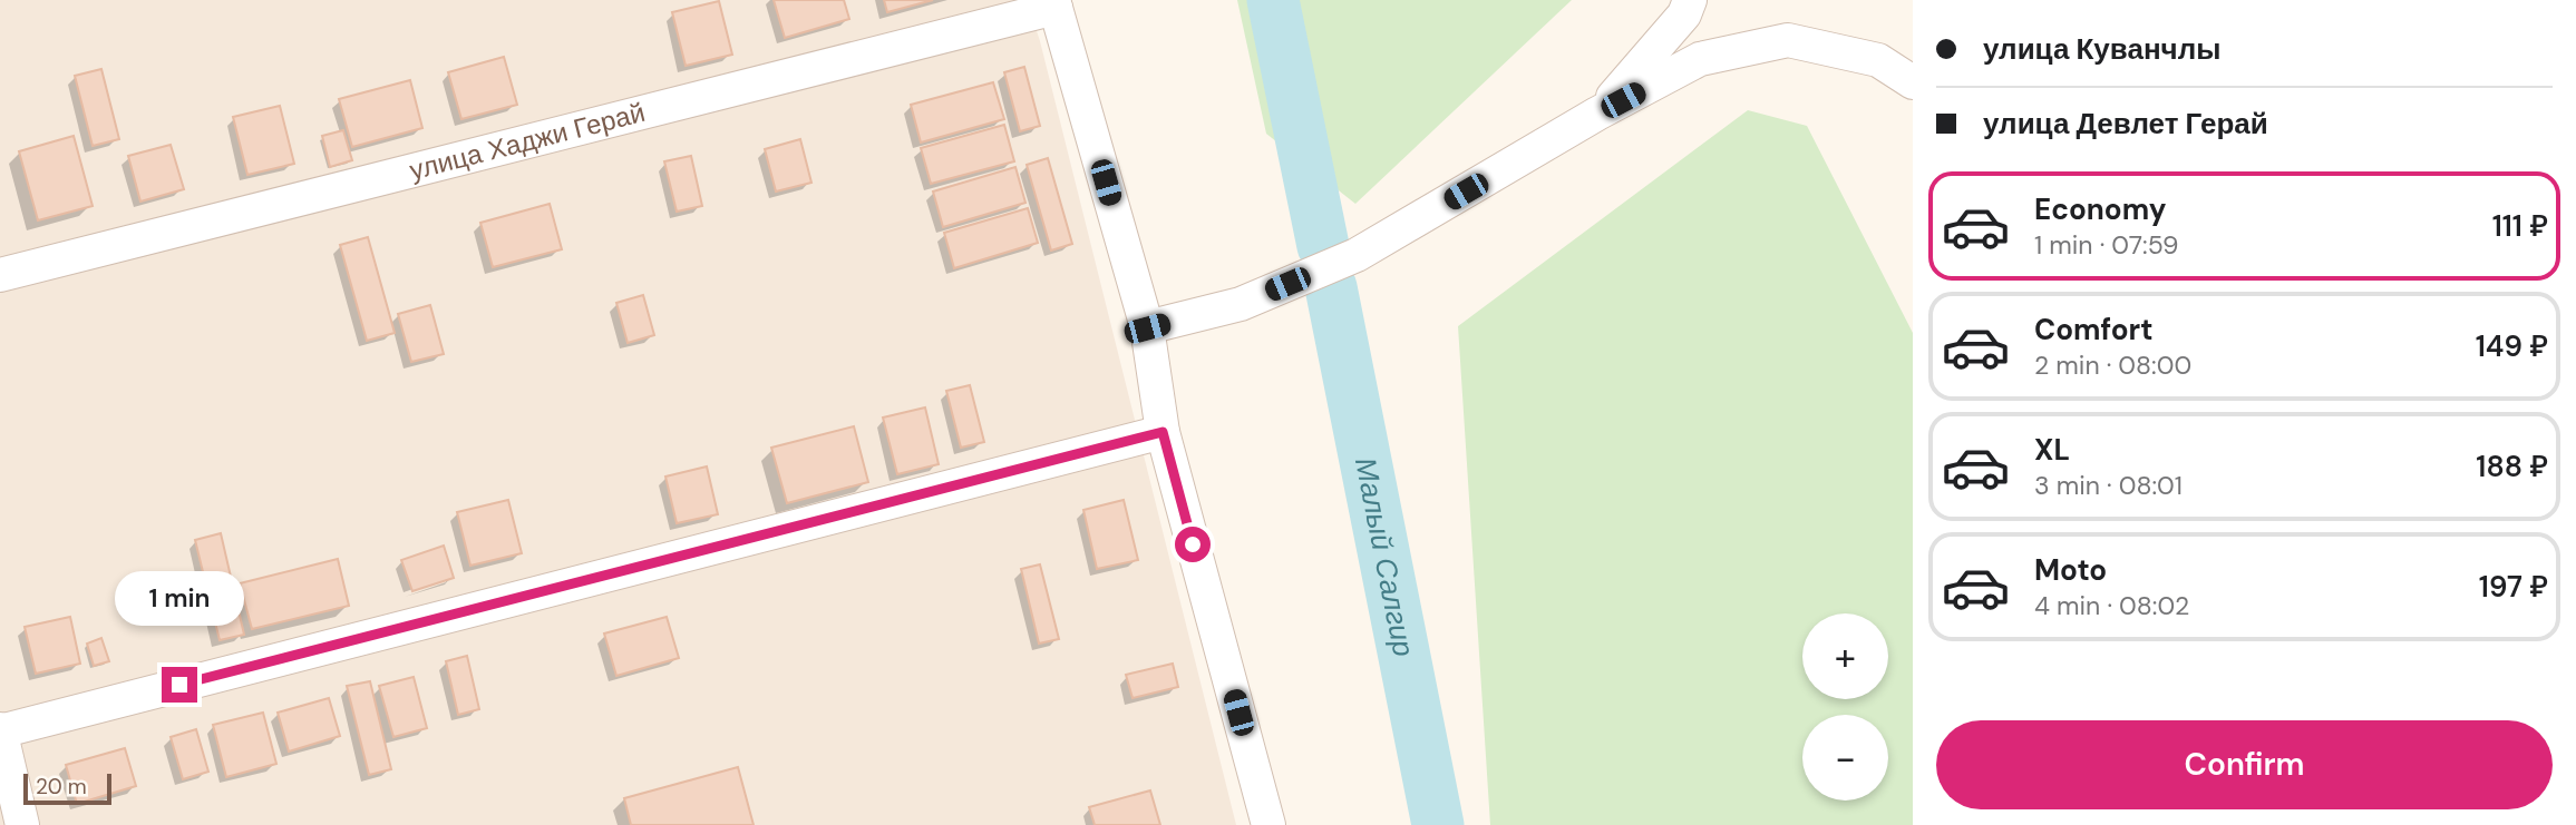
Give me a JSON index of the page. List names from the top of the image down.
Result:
{
  "streets": {
    "street": ["улица Хаджи Герай"]
  },
  "water": ["Малый Салгир"],
  "scale_bar": "20 m",
  "page": {
    "banner": ["улица Куванчлы", "улица Девлет Герай"],
    "list": [
      {
        "name": "Economy",
        "note": "1 min · 07:59",
        "value": "111 ₽"
      },
      {
        "name": "Comfort",
        "note": "2 min · 08:00",
        "value": "149 ₽"
      },
      {
        "name": "XL",
        "note": "3 min · 08:01",
        "value": "188 ₽"
      },
      {
        "name": "Moto",
        "note": "4 min · 08:02",
        "value": "197 ₽"
      }
    ],
    "bubble": "1 min",
    "map_buttons": ["+", "−"],
    "buttons": "Confirm",
    "scale": "20 m"
  }
}
